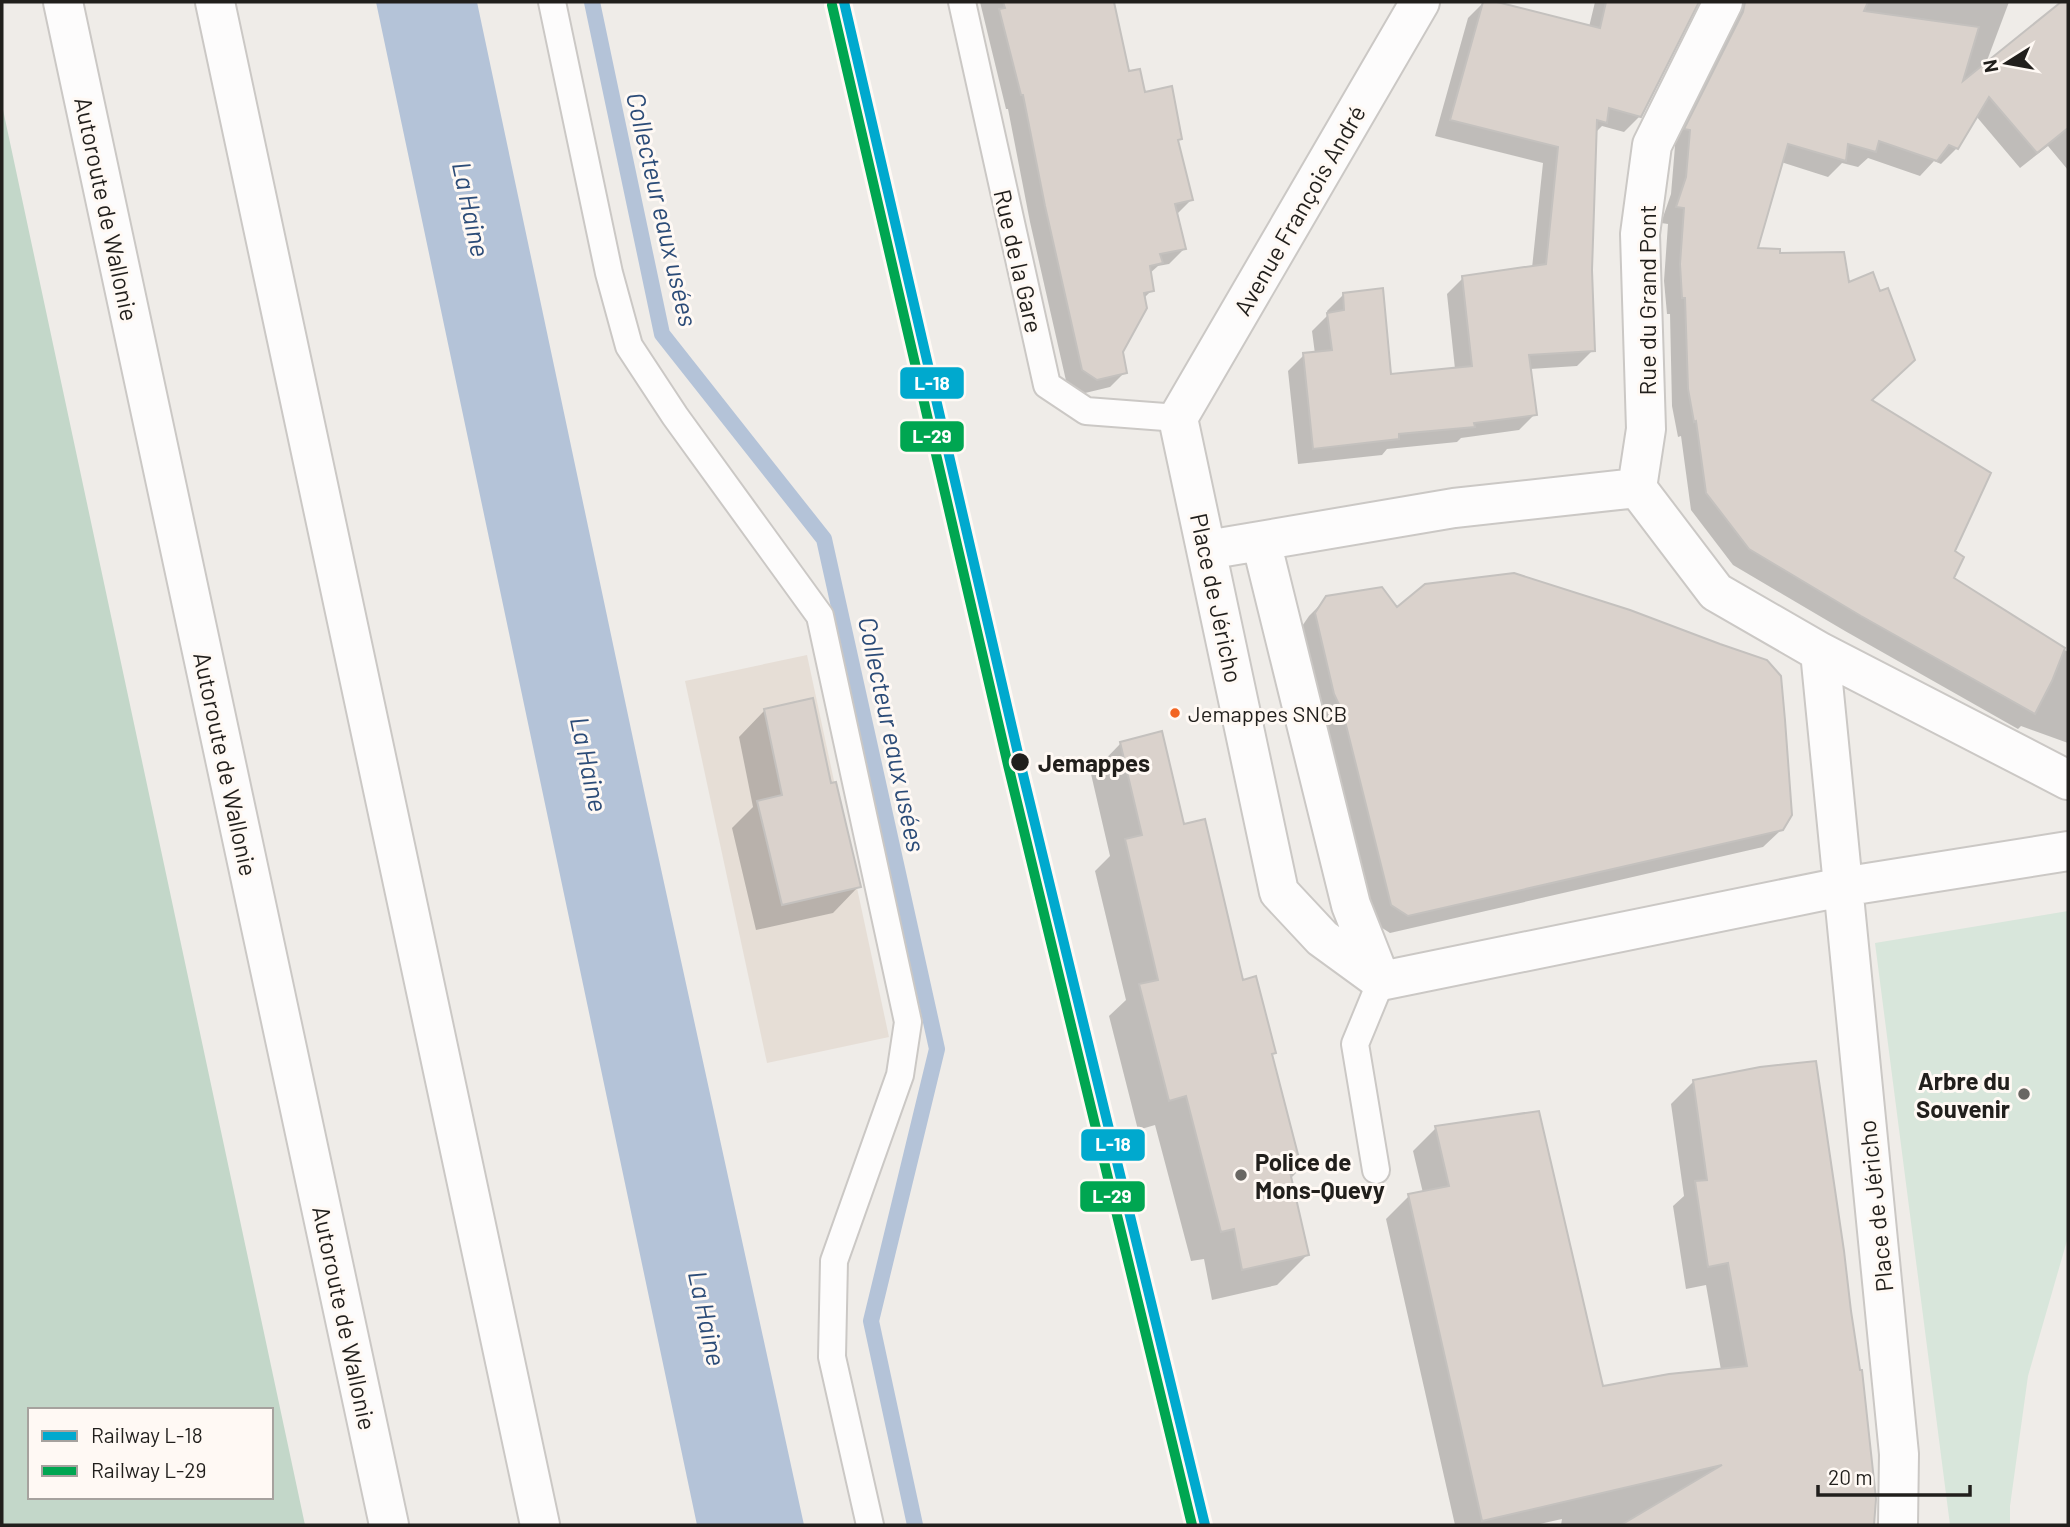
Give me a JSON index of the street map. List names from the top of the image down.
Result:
{
  "streets": {
    "main road": [
      "Autoroute de Wallonie",
      "Avenue François André",
      "Rue du Grand Pont",
      "Place de Jéricho"
    ],
    "lane": ["Rue de la Gare"]
  },
  "crossings": [
    ["Avenue François André", "Rue de la Gare"],
    ["Avenue François André", "Place de Jéricho"],
    ["Rue de la Gare", "Place de Jéricho"]
  ],
  "water": ["La Haine", "Collecteur eaux usées"],
  "places": [
    "Jemappes SNCB",
    "Jemappes",
    "Arbre du Souvenir",
    "Police de Mons-Quevy"
  ],
  "lines": ["rail line L-18", "rail line L-29"],
  "legend": ["Railway L-18", "Railway L-29"],
  "scale_bar": "20 m",
  "north": "left"
}
